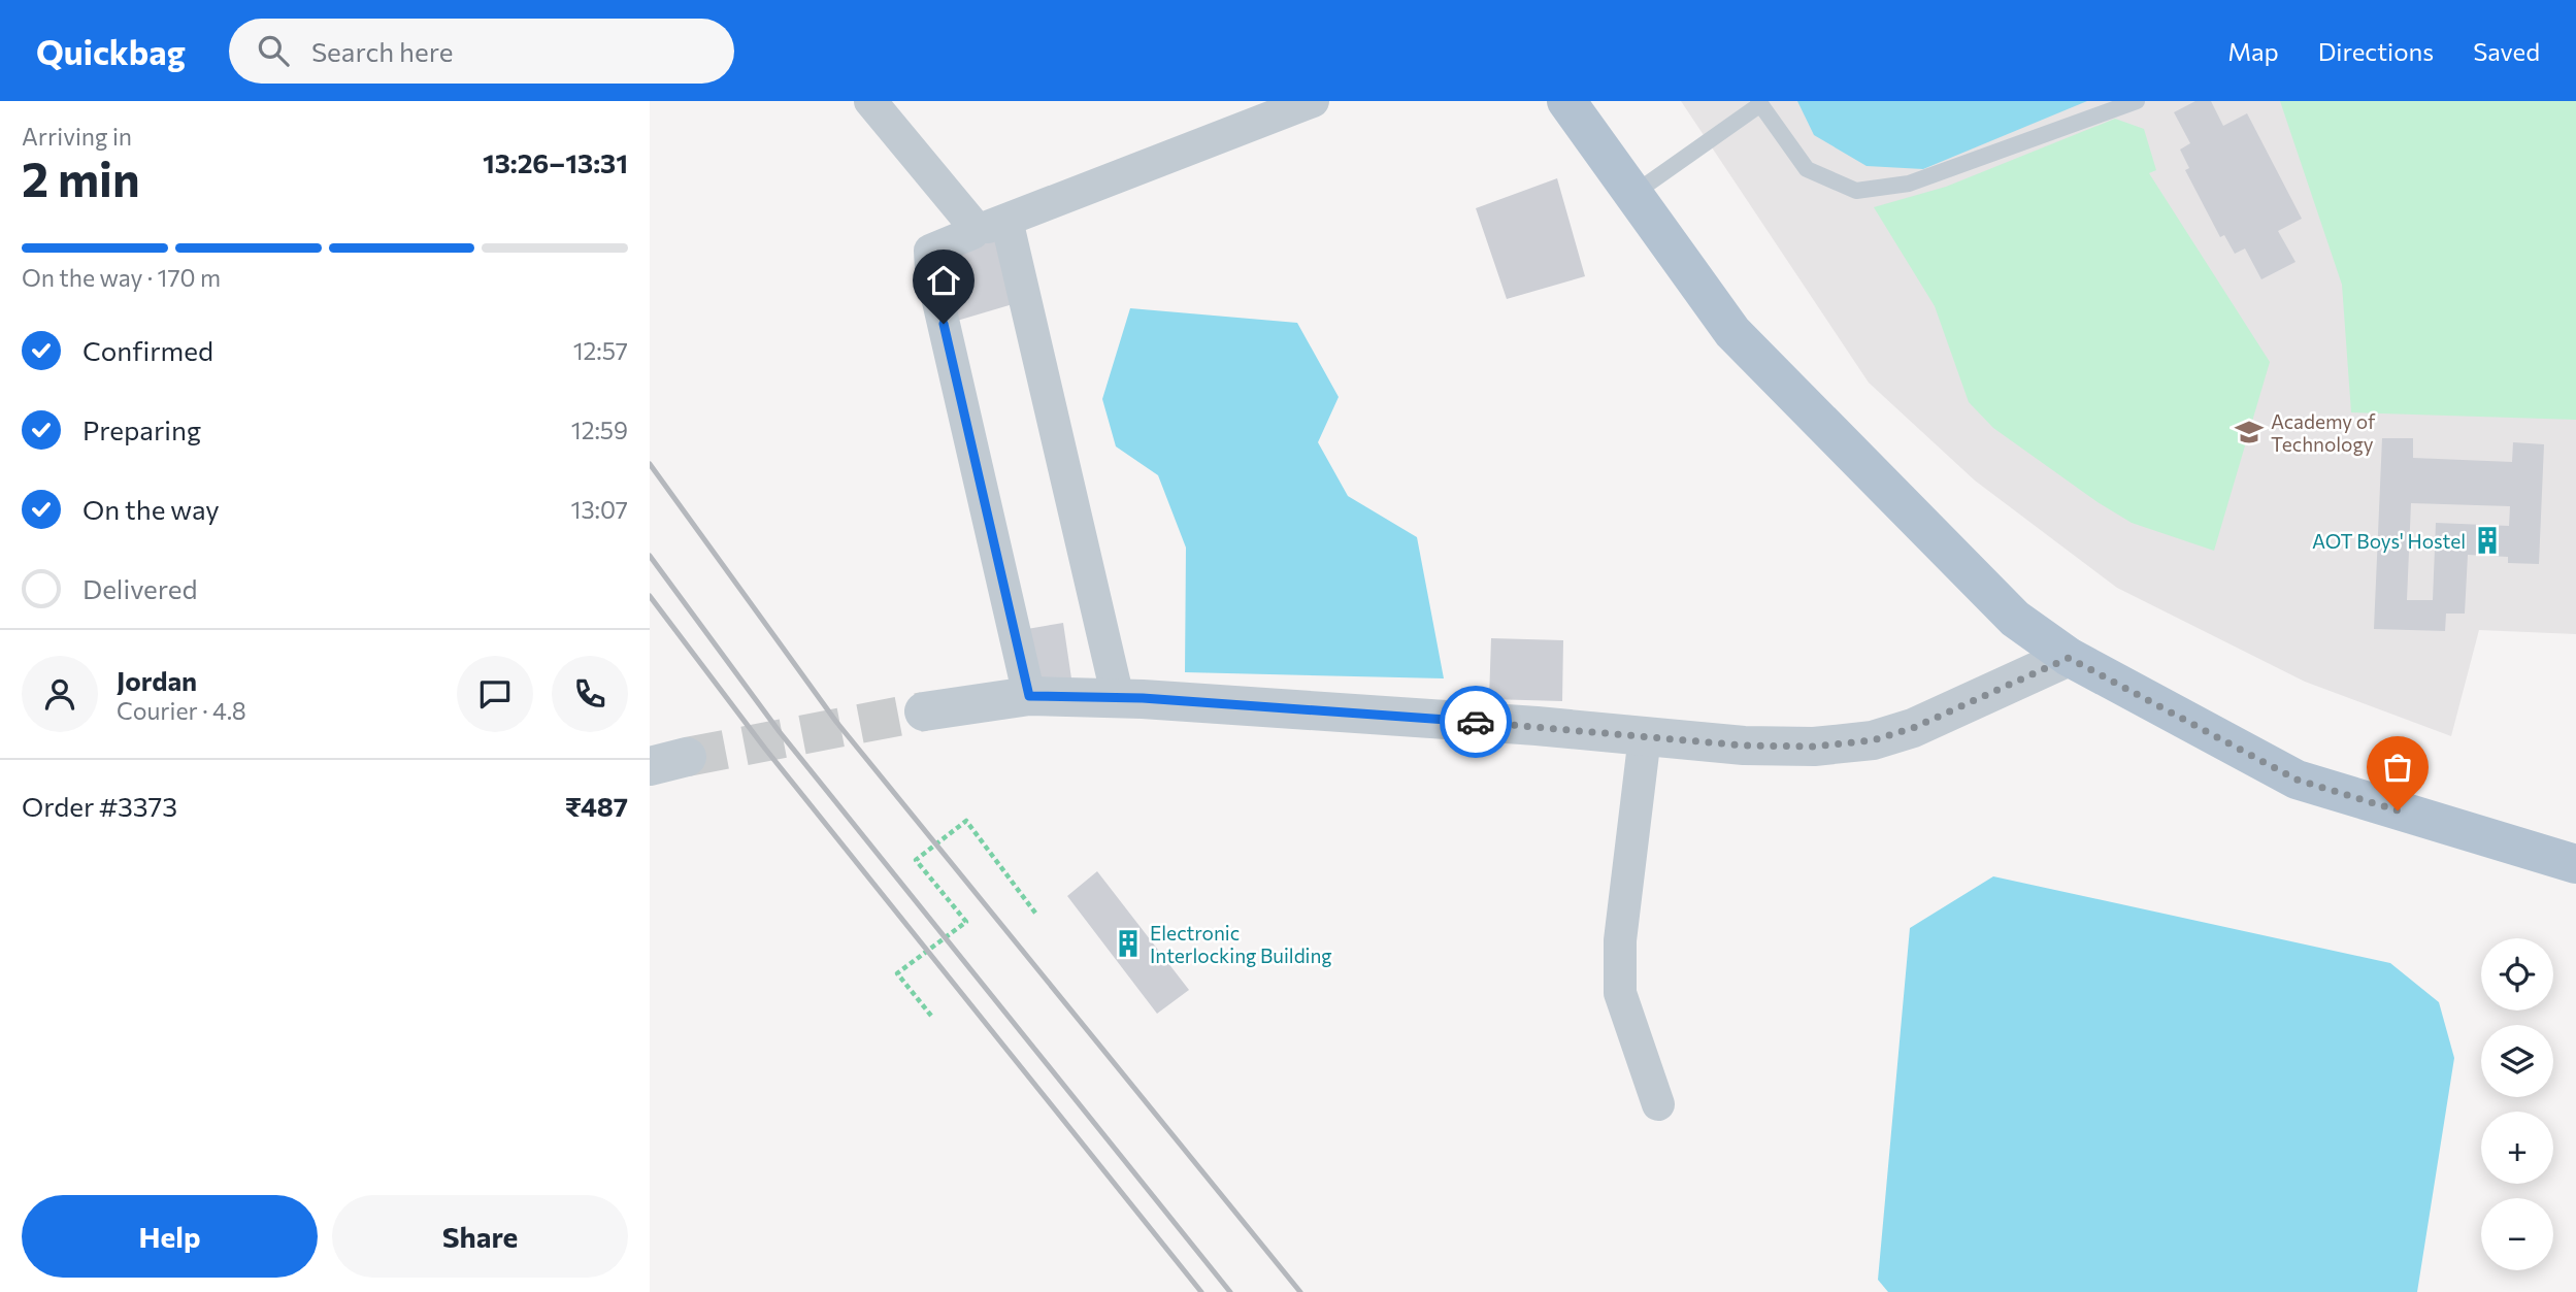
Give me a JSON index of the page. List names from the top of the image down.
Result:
{
  "places": {
    "school or university": ["Academy of Technology"],
    "building": ["AOT Boys' Hostel", "Electronic Interlocking Building"]
  },
  "page": {
    "header": "Quickbag",
    "search": "Search here",
    "nav": ["Map", "Directions", "Saved"],
    "heading": ["2 min", "Arriving in", "13:26–13:31"],
    "panel": [
      "Jordan",
      "Courier · 4.8",
      "Order #3373",
      "₹487"
    ],
    "bar": "On the way · 170 m",
    "list": [
      ["Confirmed", "12:57"],
      ["Preparing", "12:59"],
      ["On the way", "13:07"],
      "Delivered"
    ],
    "map_buttons": ["+", "−"],
    "buttons": ["Help", "Share"]
  }
}
